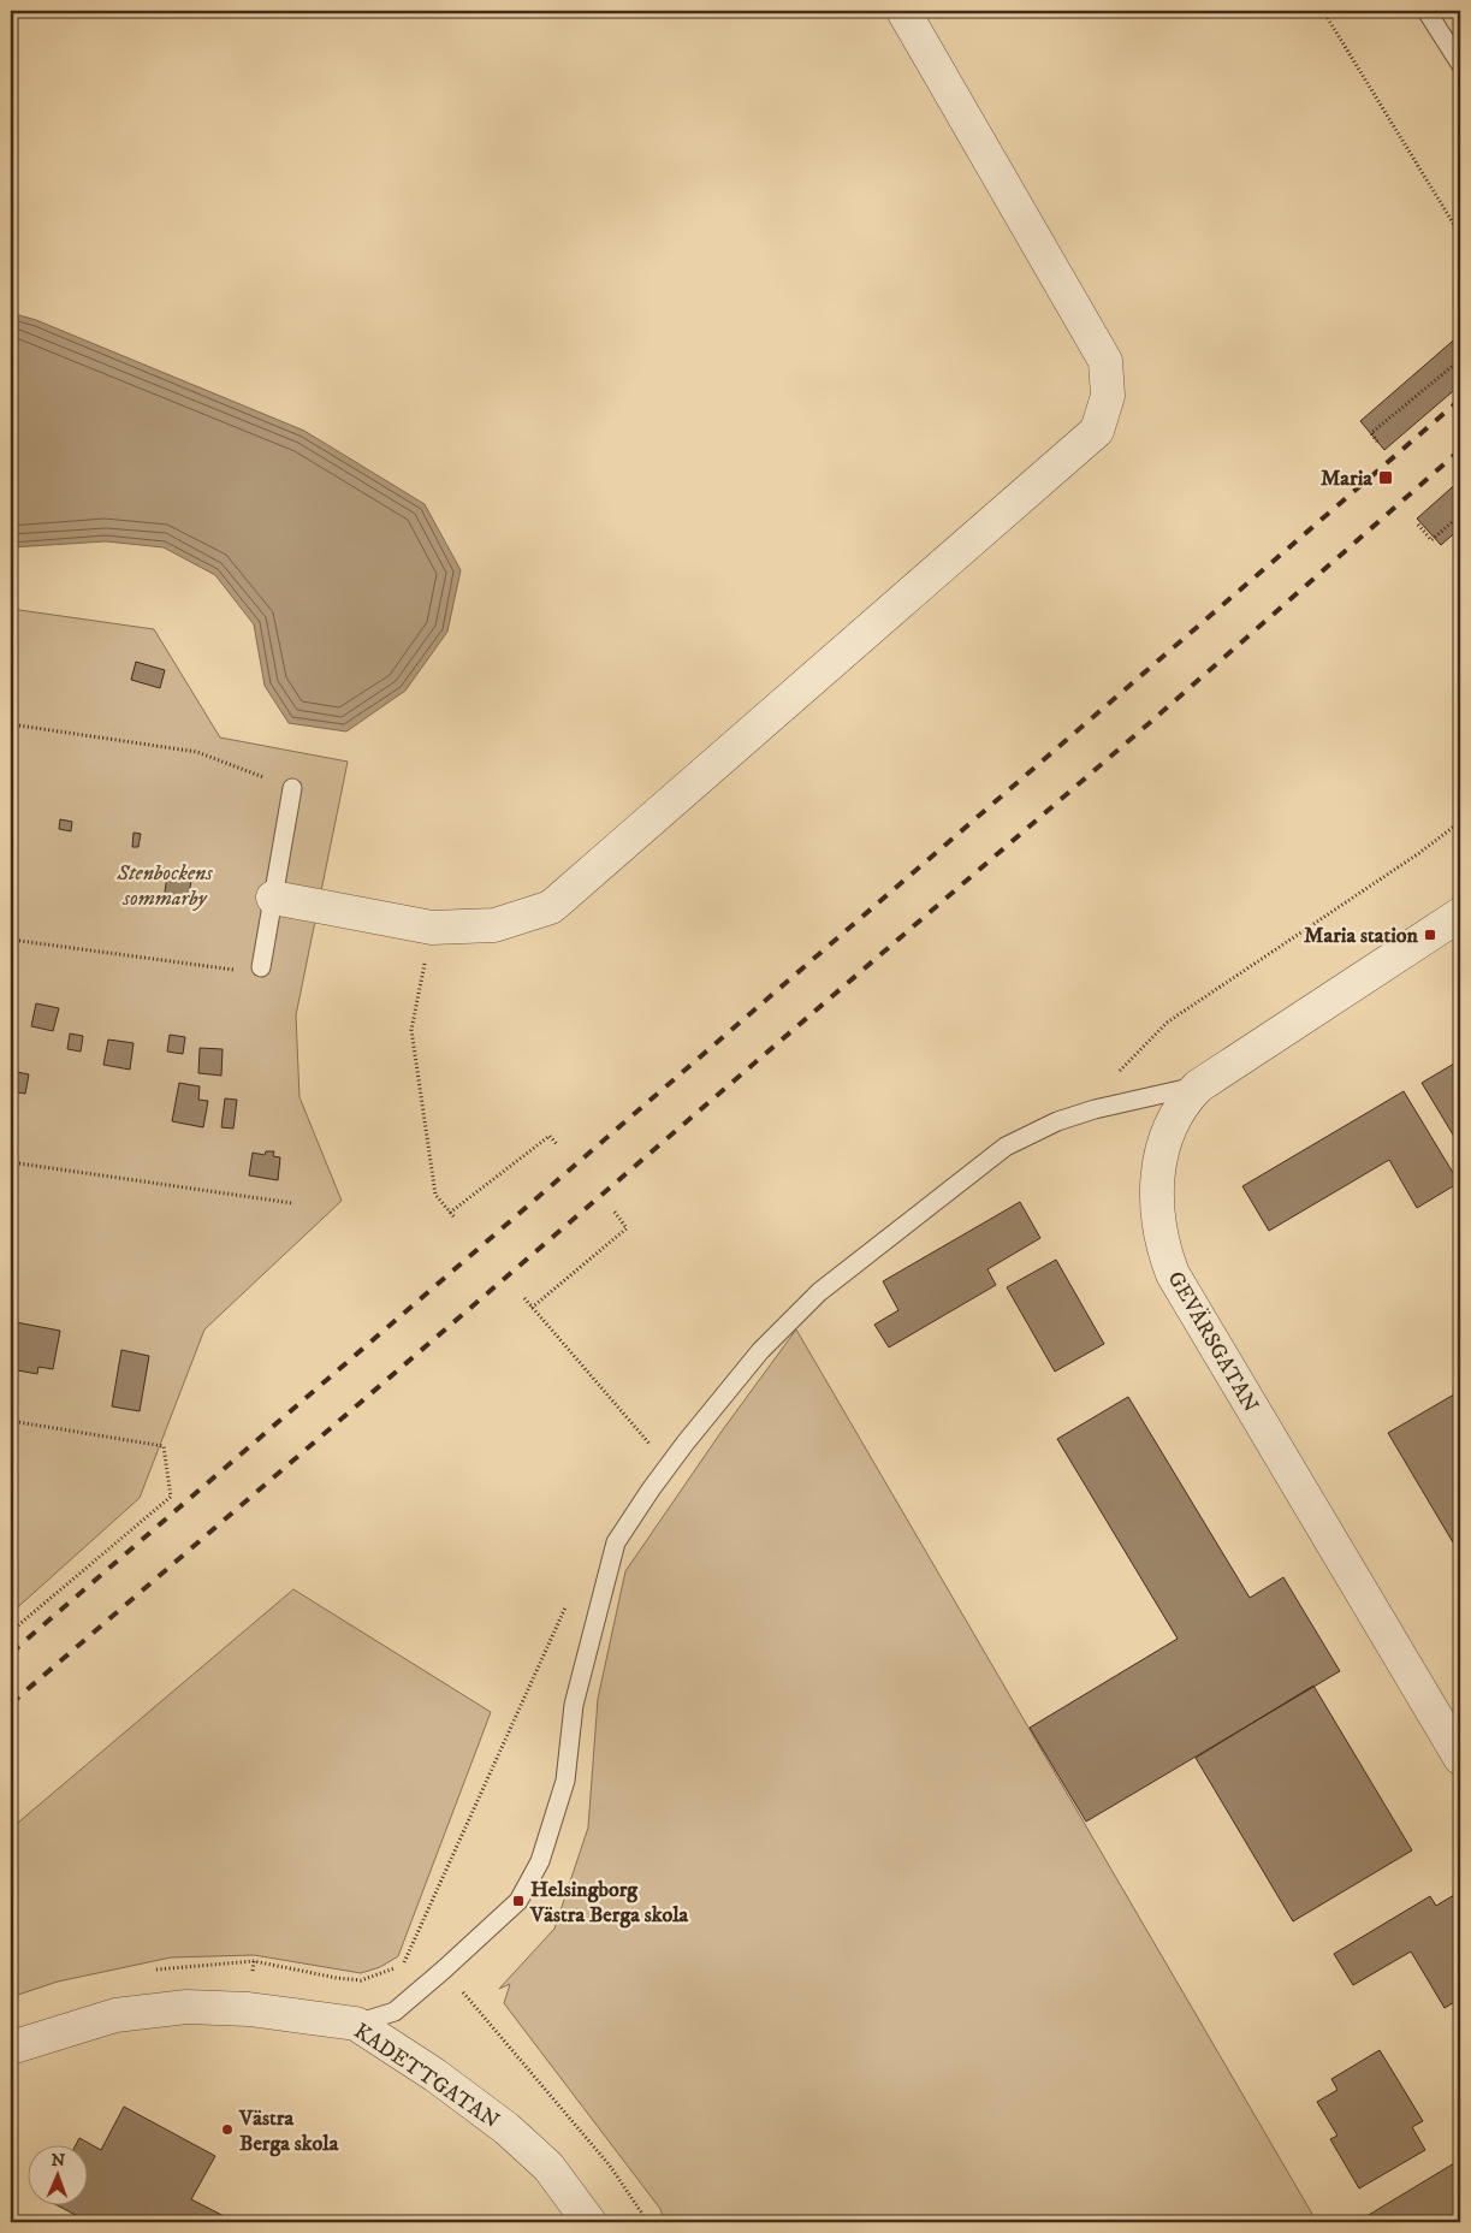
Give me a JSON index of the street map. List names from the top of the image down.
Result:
{
  "streets": {
    "street": ["GEVÄRSGATAN", "KADETTGATAN"]
  },
  "parks": ["Stenbockens sommarby"],
  "places": {
    "transit": ["Maria", "Maria station", "Helsingborg Västra Berga skola"],
    "other": ["Västra Berga skola"]
  },
  "north": "top"
}
